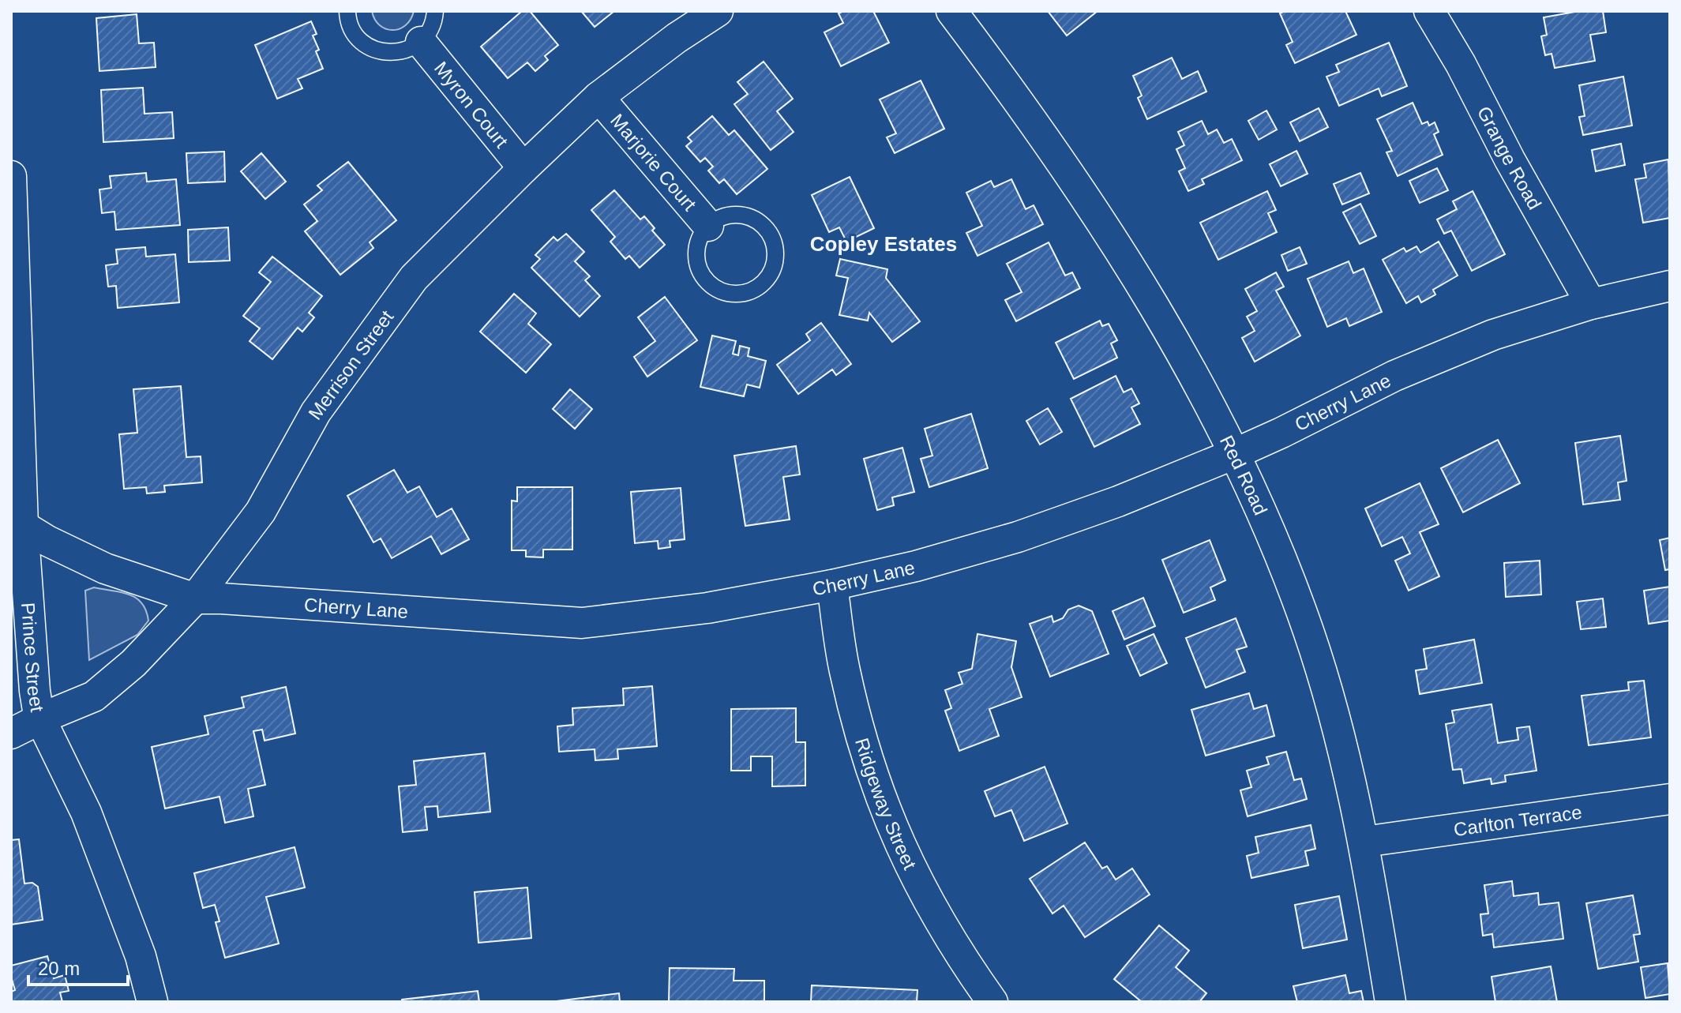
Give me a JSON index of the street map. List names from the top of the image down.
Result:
{
  "streets": {
    "street": [
      "Myron Court",
      "Grange Road",
      "Marjorie Court",
      "Merrison Street",
      "Cherry Lane",
      "Red Road",
      "Prince Street",
      "Ridgeway Street",
      "Carlton Terrace"
    ]
  },
  "crossings": [
    ["Myron Court", "Merrison Street"],
    ["Grange Road", "Cherry Lane"],
    ["Marjorie Court", "Merrison Street"],
    ["Merrison Street", "Cherry Lane"],
    ["Merrison Street", "Prince Street"],
    ["Cherry Lane", "Red Road"],
    ["Cherry Lane", "Prince Street"],
    ["Cherry Lane", "Ridgeway Street"],
    ["Red Road", "Carlton Terrace"]
  ],
  "districts": ["Copley Estates"],
  "scale_bar": "20 m"
}
